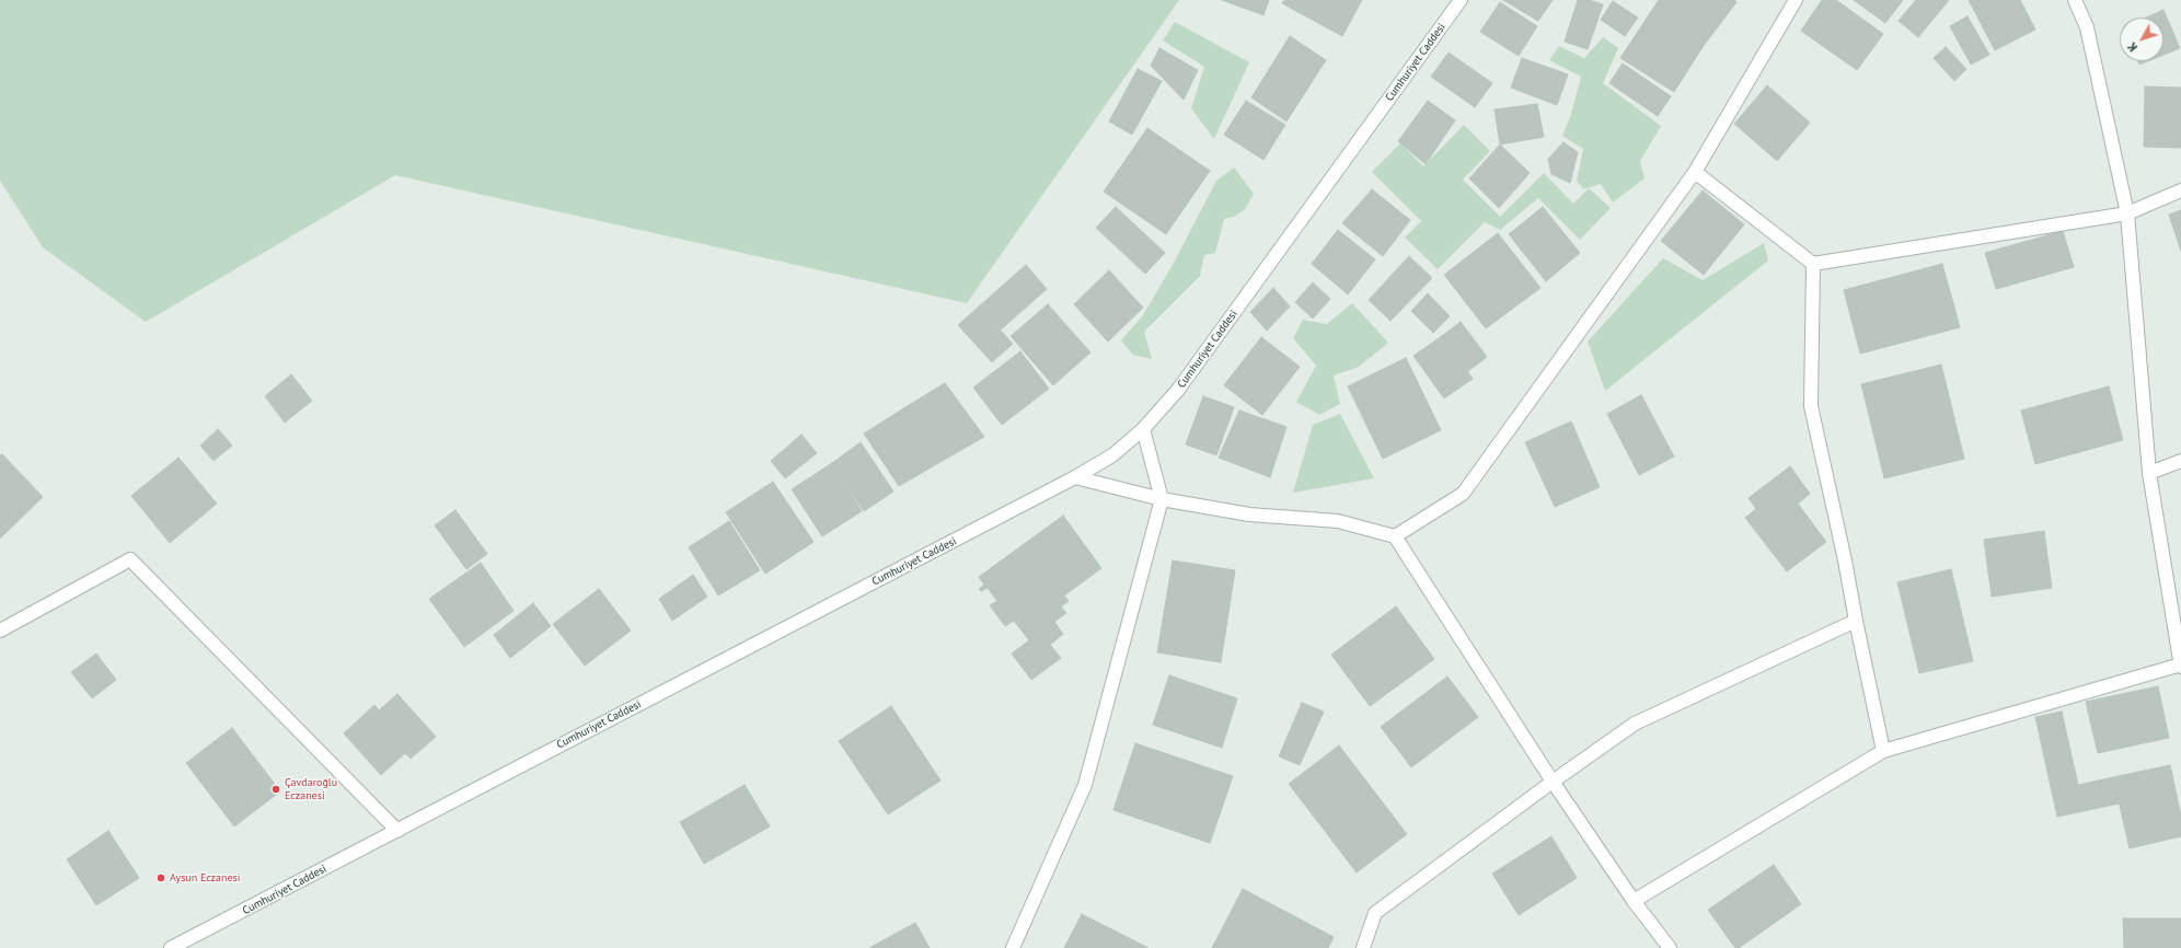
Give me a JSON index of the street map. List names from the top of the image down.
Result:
{
  "streets": {
    "street": ["Cumhuriyet Caddesi"]
  },
  "places": ["Çavdaroğlu Eczanesi", "Aysun Eczanesi"],
  "north": "bottom left"
}
